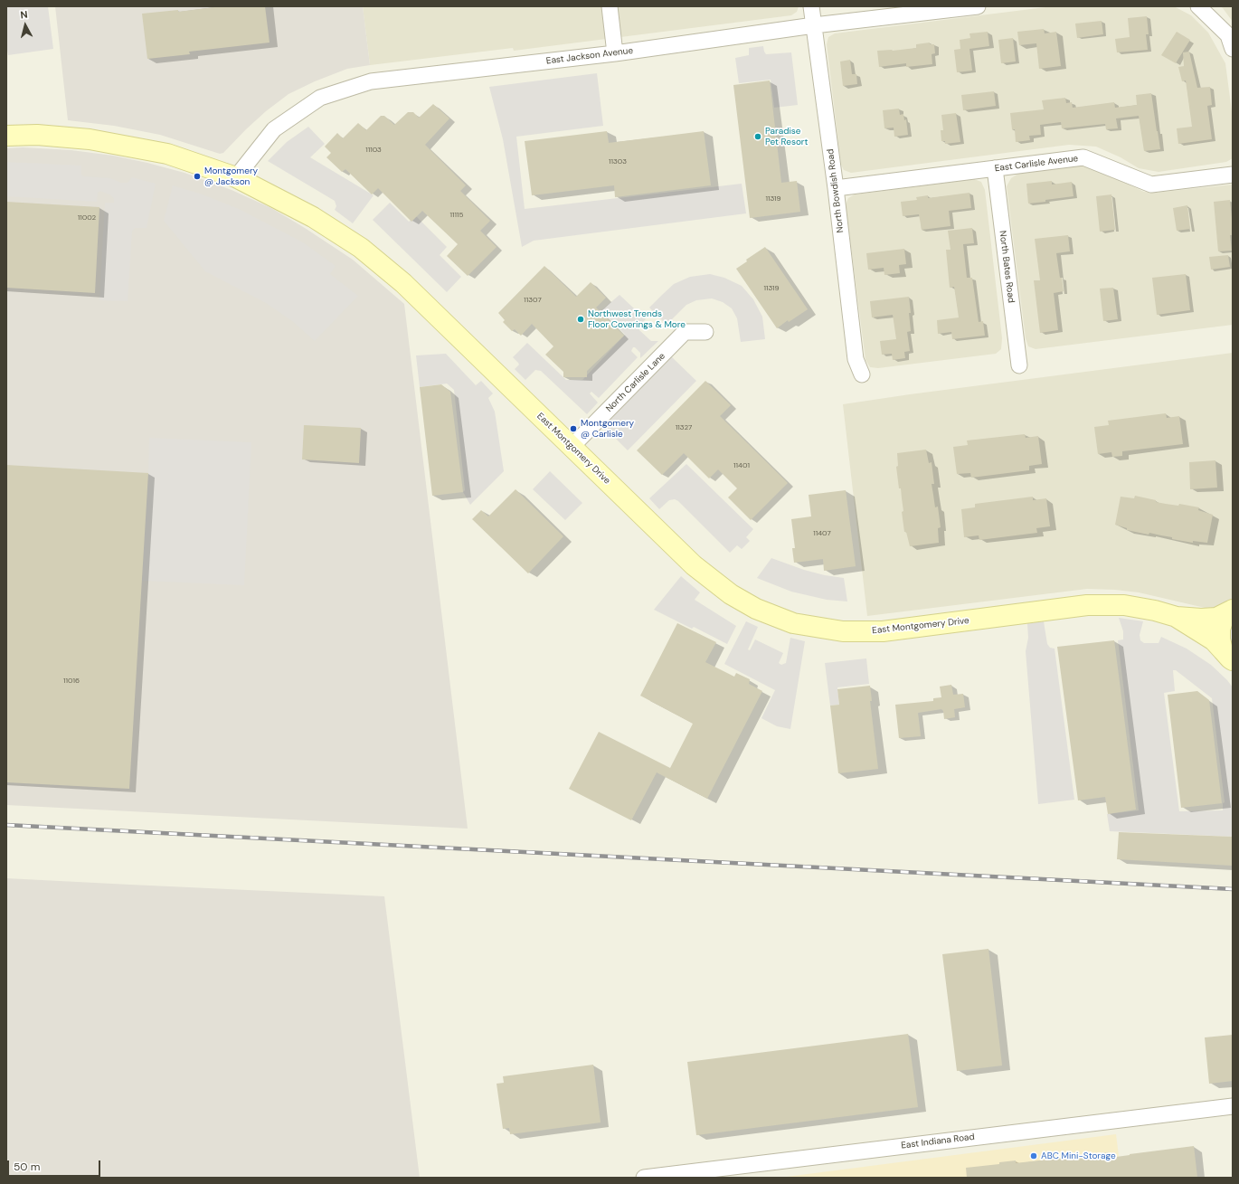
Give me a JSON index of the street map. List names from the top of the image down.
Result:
{
  "streets": {
    "main road": ["East Montgomery Drive"],
    "street": [
      "East Jackson Avenue",
      "East Carlisle Avenue",
      "North Bowdish Road",
      "North Bates Road",
      "North Carlisle Lane",
      "East Indiana Road"
    ]
  },
  "crossings": [
    ["East Jackson Avenue", "North Bowdish Road"],
    ["East Jackson Avenue", "East Montgomery Drive"],
    ["East Carlisle Avenue", "North Bowdish Road"],
    ["East Carlisle Avenue", "North Bates Road"],
    ["North Carlisle Lane", "East Montgomery Drive"]
  ],
  "places": [
    "Paradise Pet Resort",
    "Montgomery @ Jackson",
    "Northwest Trends Floor Coverings & More",
    "Montgomery @ Carlisle",
    "ABC Mini-Storage"
  ],
  "house_numbers": [
    "11103",
    "11303",
    "11319",
    "11115",
    "11002",
    "11319",
    "11307",
    "11327",
    "11401",
    "11407",
    "11016"
  ],
  "scale_bar": "50 m",
  "north": "top"
}
